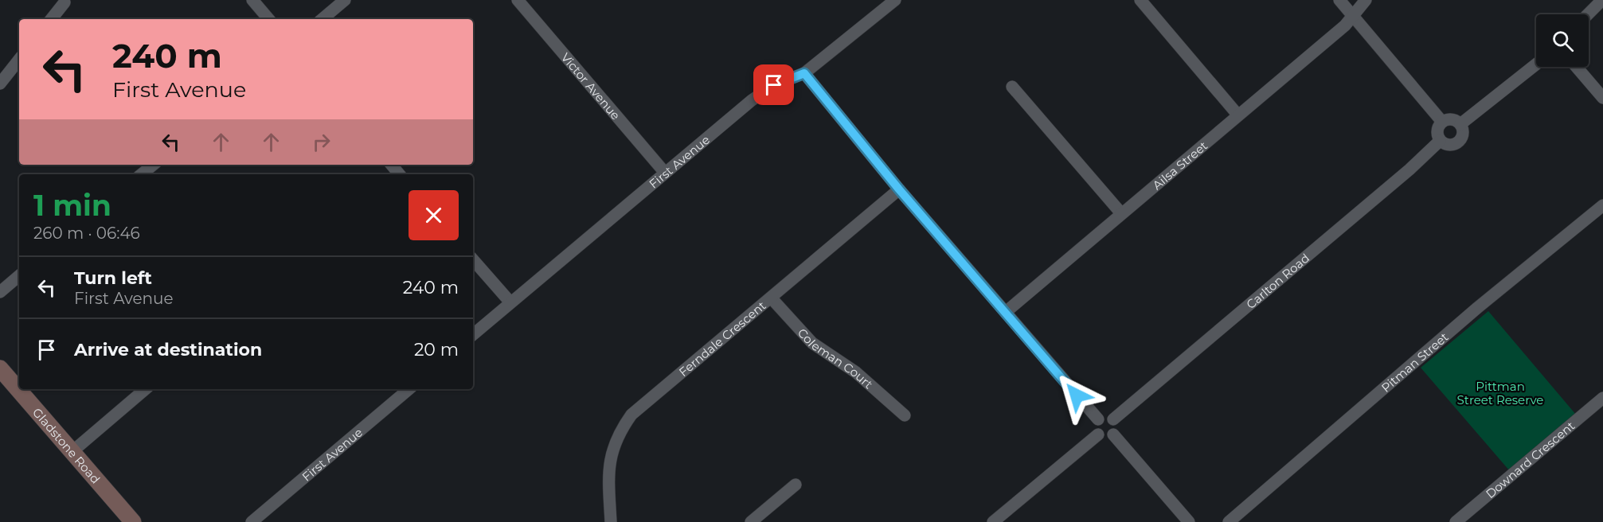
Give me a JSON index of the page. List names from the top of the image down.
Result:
{
  "streets": {
    "main road": ["Gladstone Road"],
    "street": [
      "Victor Avenue",
      "First Avenue",
      "Ailsa Street",
      "Carlton Road",
      "Ferndale Crescent",
      "Coleman Court",
      "Pitman Street",
      "Downard Crescent"
    ]
  },
  "crossings": [
    ["Victor Avenue", "First Avenue"],
    ["Ferndale Crescent", "Coleman Court"]
  ],
  "parks": ["Pittman Street Reserve"],
  "page": {
    "turn": ["240 m", "First Avenue"],
    "heading": ["1 min", "260 m · 06:46"],
    "list": [
      {
        "name": "Turn left",
        "note": "First Avenue",
        "value": "240 m"
      },
      {
        "name": "Arrive at destination",
        "value": "20 m"
      }
    ]
  }
}
